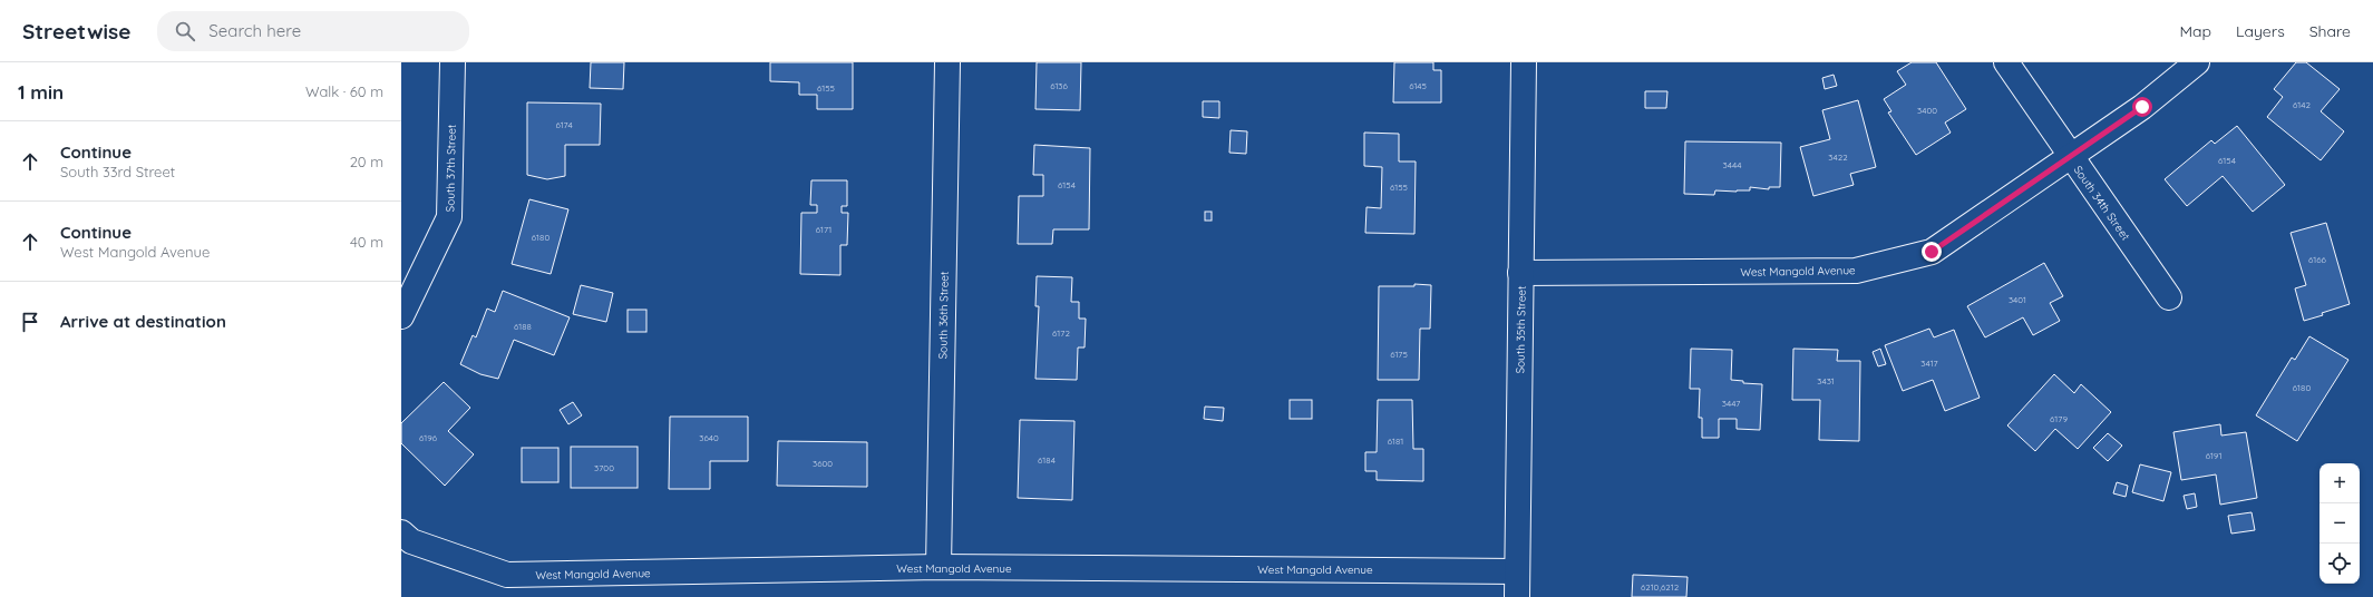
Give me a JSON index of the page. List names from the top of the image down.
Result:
{
  "streets": {
    "street": [
      "South 37th Street",
      "South 34th Street",
      "West Mangold Avenue",
      "South 36th Street",
      "South 35th Street"
    ]
  },
  "crossings": [
    ["South 34th Street", "West Mangold Avenue"],
    ["West Mangold Avenue", "South 36th Street"],
    ["West Mangold Avenue", "South 35th Street"]
  ],
  "house_numbers": [
    "6136",
    "6145",
    "6155",
    "6142",
    "3400",
    "6174",
    "3422",
    "6154",
    "3444",
    "6154",
    "6155",
    "6171",
    "6180",
    "6166",
    "3401",
    "6188",
    "6172",
    "6175",
    "3417",
    "3431",
    "6180",
    "3447",
    "6179",
    "6196",
    "3640",
    "6181",
    "6191",
    "6184",
    "3600",
    "3700",
    "6210,6212"
  ],
  "page": {
    "header": "Streetwise",
    "search": "Search here",
    "nav": ["Map", "Layers", "Share"],
    "heading": ["1 min", "Walk · 60 m"],
    "list": [
      ["Continue", "South 33rd Street", "20 m"],
      ["Continue", "West Mangold Avenue", "40 m"],
      "Arrive at destination"
    ],
    "map_buttons": ["+", "−"]
  }
}
